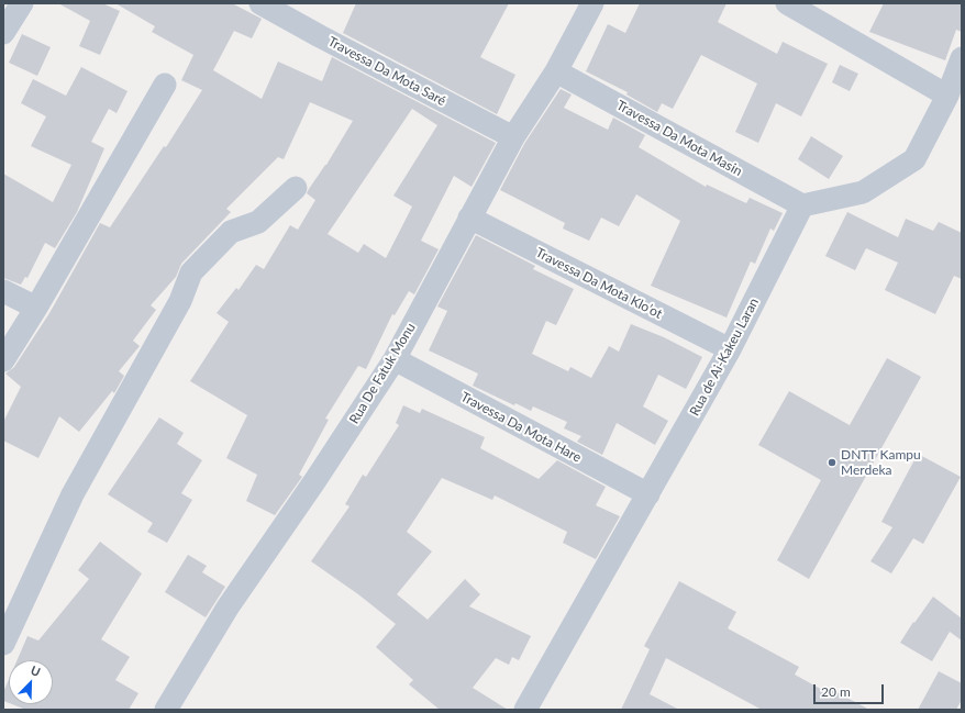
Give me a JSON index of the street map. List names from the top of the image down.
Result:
{
  "streets": {
    "street": [
      "Travessa Da Mota Saré",
      "Travessa Da Mota Masin",
      "Travessa Da Mota Klo’ot",
      "Rua de Ai-Kakeu Laran",
      "Rua De Fatuk Monu",
      "Travessa Da Mota Hare"
    ]
  },
  "crossings": [
    ["Travessa Da Mota Saré", "Rua De Fatuk Monu"],
    ["Travessa Da Mota Masin", "Rua de Ai-Kakeu Laran"],
    ["Travessa Da Mota Masin", "Rua De Fatuk Monu"],
    ["Travessa Da Mota Klo’ot", "Rua de Ai-Kakeu Laran"],
    ["Travessa Da Mota Klo’ot", "Rua De Fatuk Monu"],
    ["Rua de Ai-Kakeu Laran", "Travessa Da Mota Hare"],
    ["Rua De Fatuk Monu", "Travessa Da Mota Hare"]
  ],
  "places": ["DNTT Kampu Merdeka"],
  "scale_bar": "20 m",
  "north": "top right"
}
